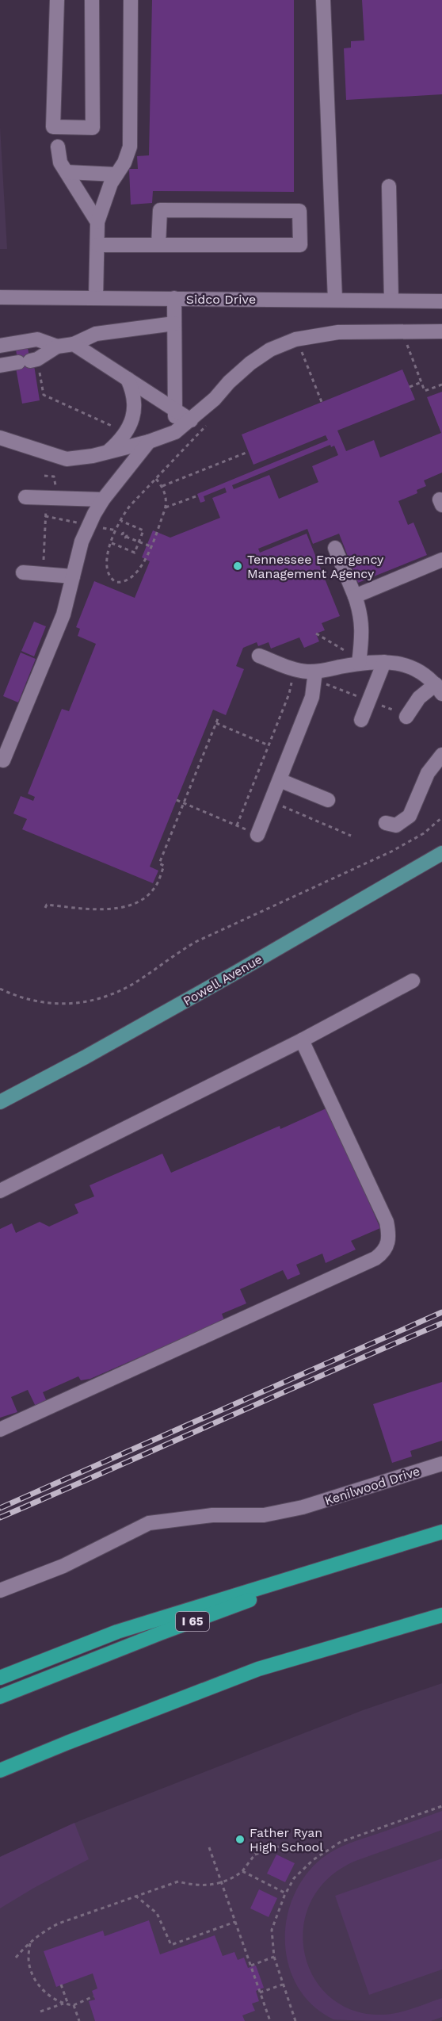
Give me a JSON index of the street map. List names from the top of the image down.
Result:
{
  "streets": {
    "highway": ["I 65"],
    "main road": ["Powell Avenue"],
    "street": ["Sidco Drive", "Kenilwood Drive"]
  },
  "places": ["Tennessee Emergency Management Agency", "Father Ryan High School"]
}
